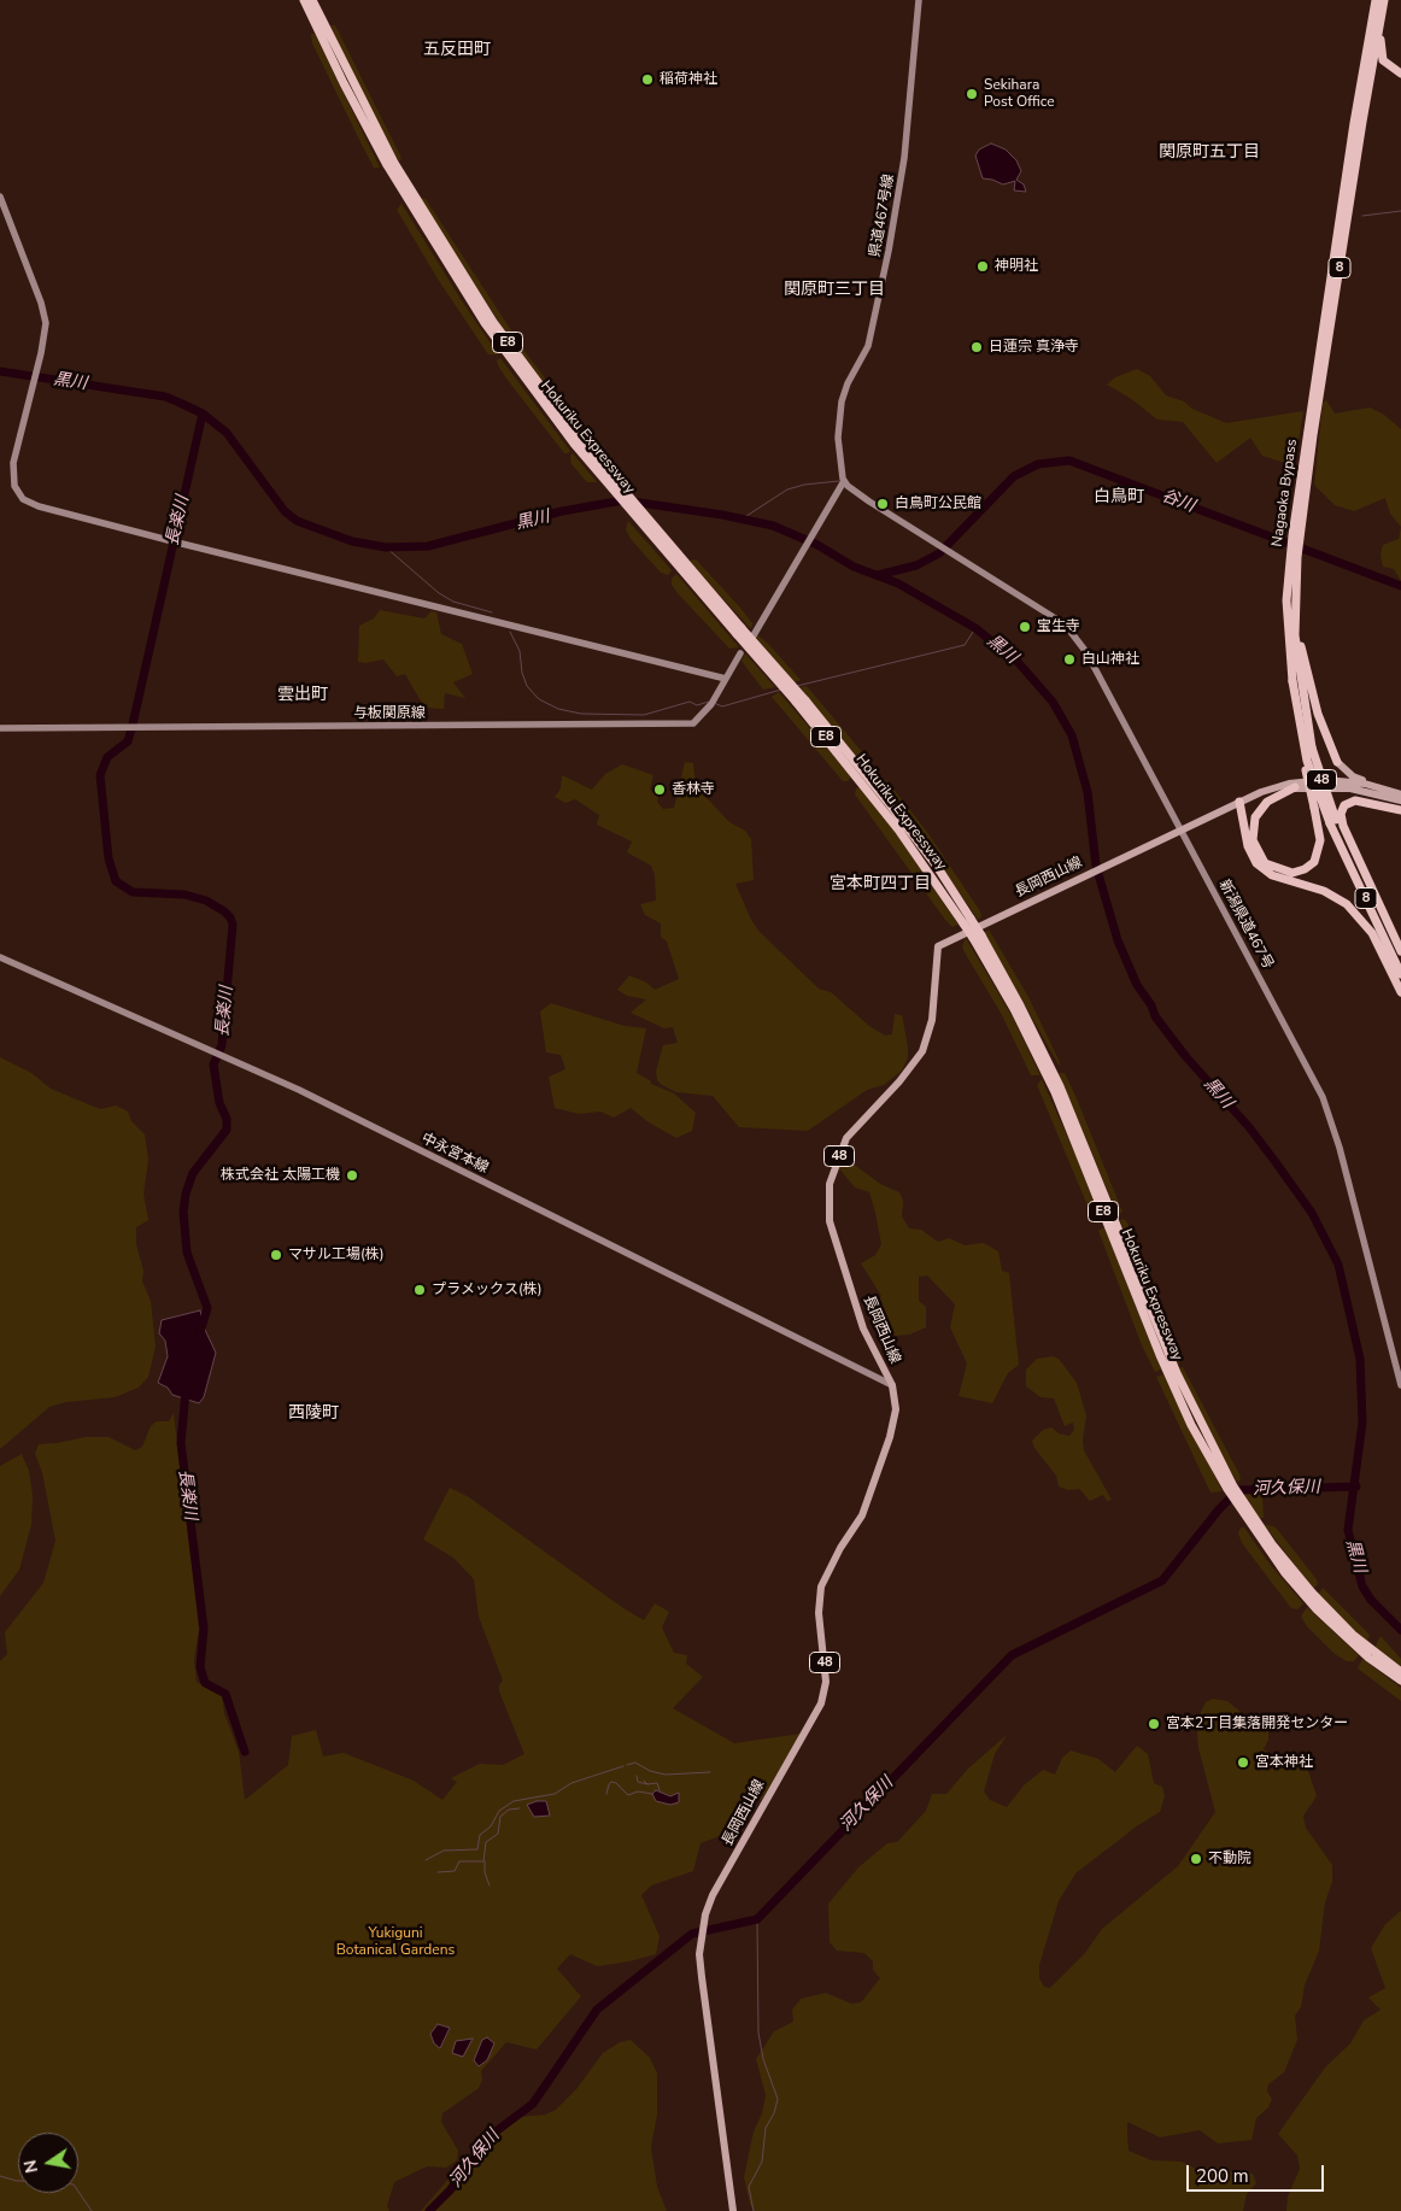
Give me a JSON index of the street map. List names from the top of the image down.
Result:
{
  "streets": {
    "highway": [
      "8",
      "E8",
      "Hokuriku Expressway",
      "Nagaoka Bypass"
    ],
    "main road": [
      "県道467号線",
      "与板関原線",
      "48",
      "長岡西山線",
      "新潟県道467号",
      "中永宮本線"
    ]
  },
  "crossings": [
    ["県道467号線", "新潟県道467号"],
    ["48", "長岡西山線"],
    ["長岡西山線", "新潟県道467号"],
    ["長岡西山線", "中永宮本線"]
  ],
  "districts": [
    "五反田町",
    "関原町五丁目",
    "関原町三丁目",
    "白鳥町",
    "雲出町",
    "宮本町四丁目",
    "西陵町"
  ],
  "water": [
    "黒川",
    "谷川",
    "長楽川",
    "河久保川"
  ],
  "parks": ["Yukiguni Botanical Gardens"],
  "places": [
    "稲荷神社",
    "Sekihara Post Office",
    "神明社",
    "日蓮宗 真浄寺",
    "白鳥町公民館",
    "宝生寺",
    "白山神社",
    "香林寺",
    "株式会社 太陽工機",
    "マサル工場(株)",
    "プラメックス(株)",
    "宮本2丁目集落開発センター",
    "宮本神社",
    "不動院"
  ],
  "scale_bar": "200 m",
  "north": "left"
}
